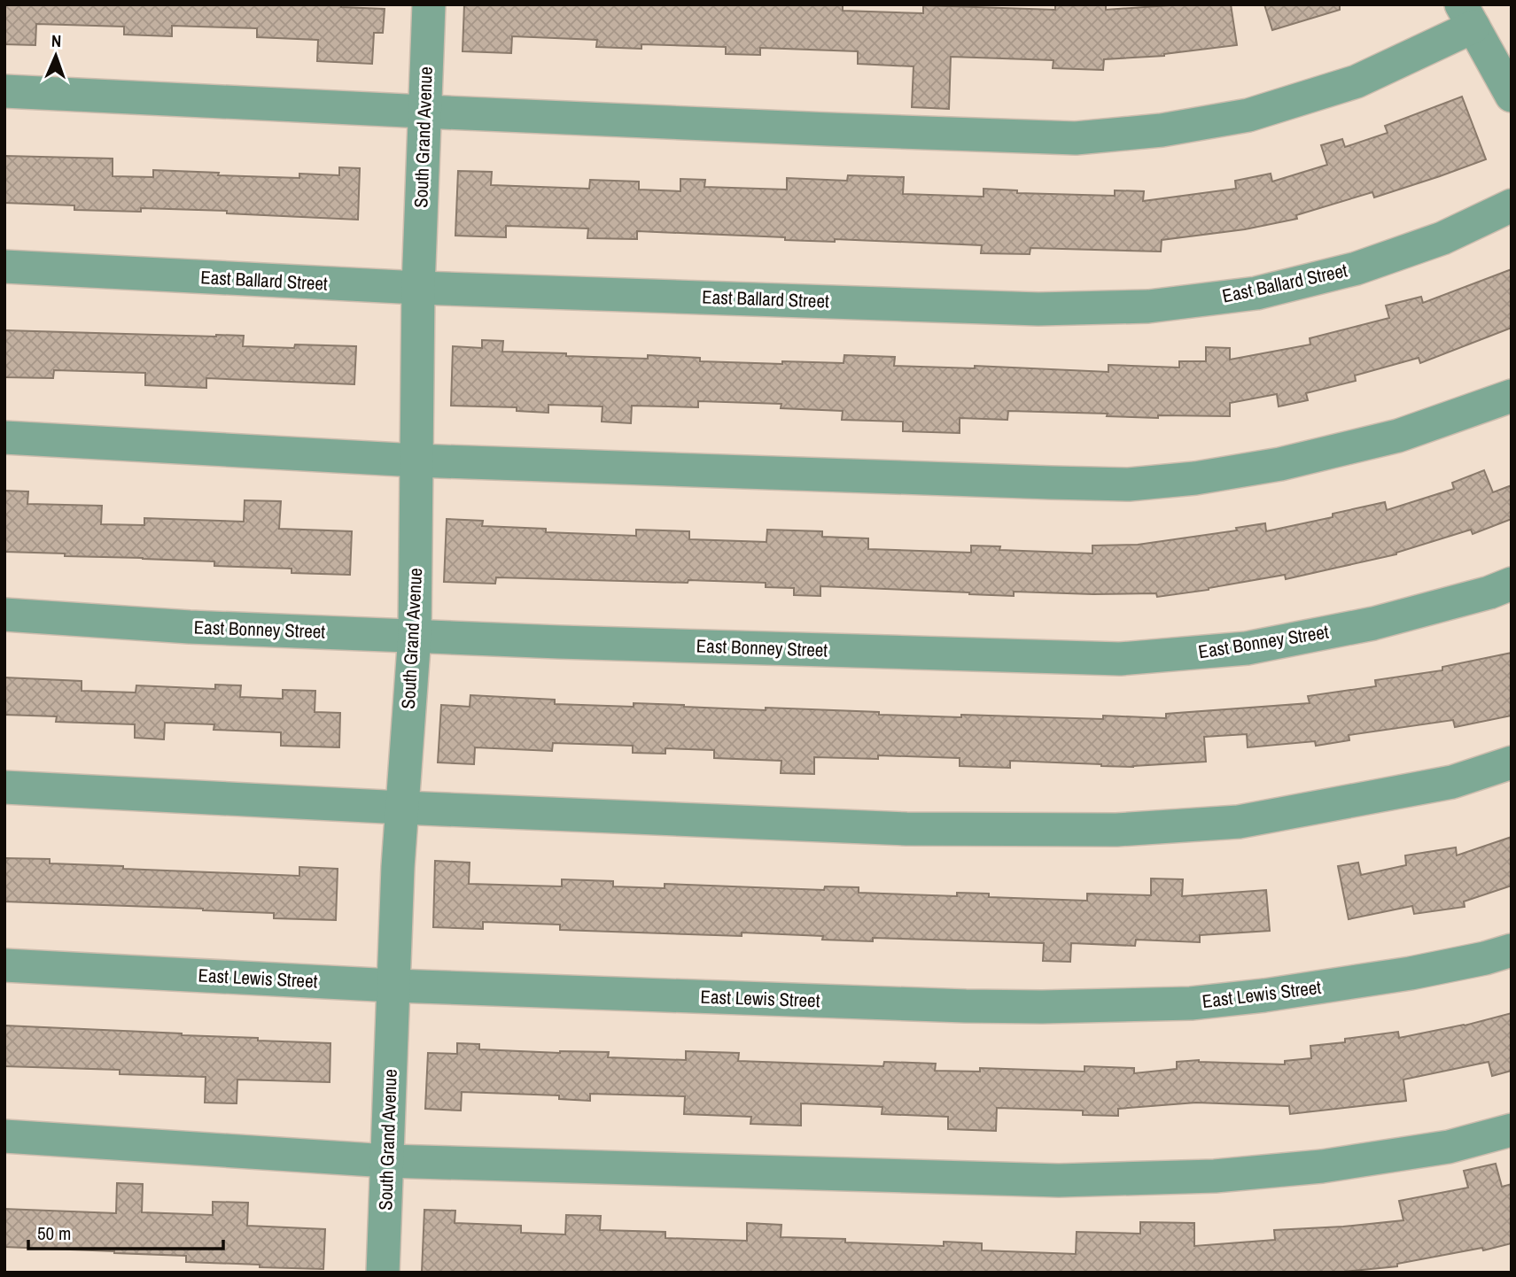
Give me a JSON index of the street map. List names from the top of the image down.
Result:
{
  "streets": {
    "street": [
      "South Grand Avenue",
      "East Ballard Street",
      "East Bonney Street",
      "East Lewis Street"
    ]
  },
  "crossings": [
    ["South Grand Avenue", "East Ballard Street"],
    ["South Grand Avenue", "East Bonney Street"],
    ["South Grand Avenue", "East Lewis Street"]
  ],
  "scale_bar": "50 m",
  "north": "top"
}
